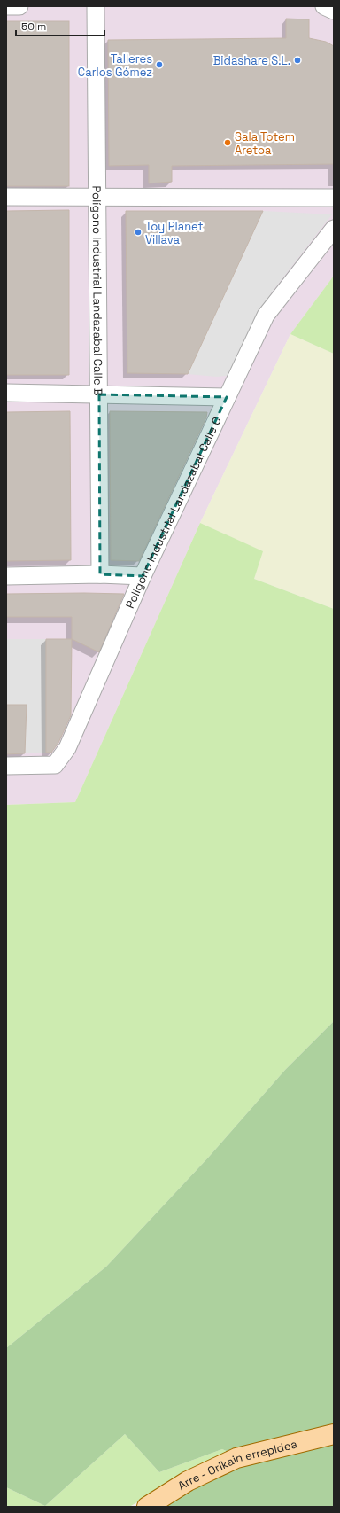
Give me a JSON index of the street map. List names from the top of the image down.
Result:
{
  "streets": {
    "main road": ["Arre - Orikain errepidea"],
    "street": ["Polígono Industrial Landazabal Calle B", "Polígono Industrial Landazabal Calle C"]
  },
  "places": [
    "Bidashare S.L.",
    "Talleres Carlos Gómez",
    "Sala Totem Aretoa",
    "Toy Planet Villava"
  ],
  "scale_bar": "50 m"
}
